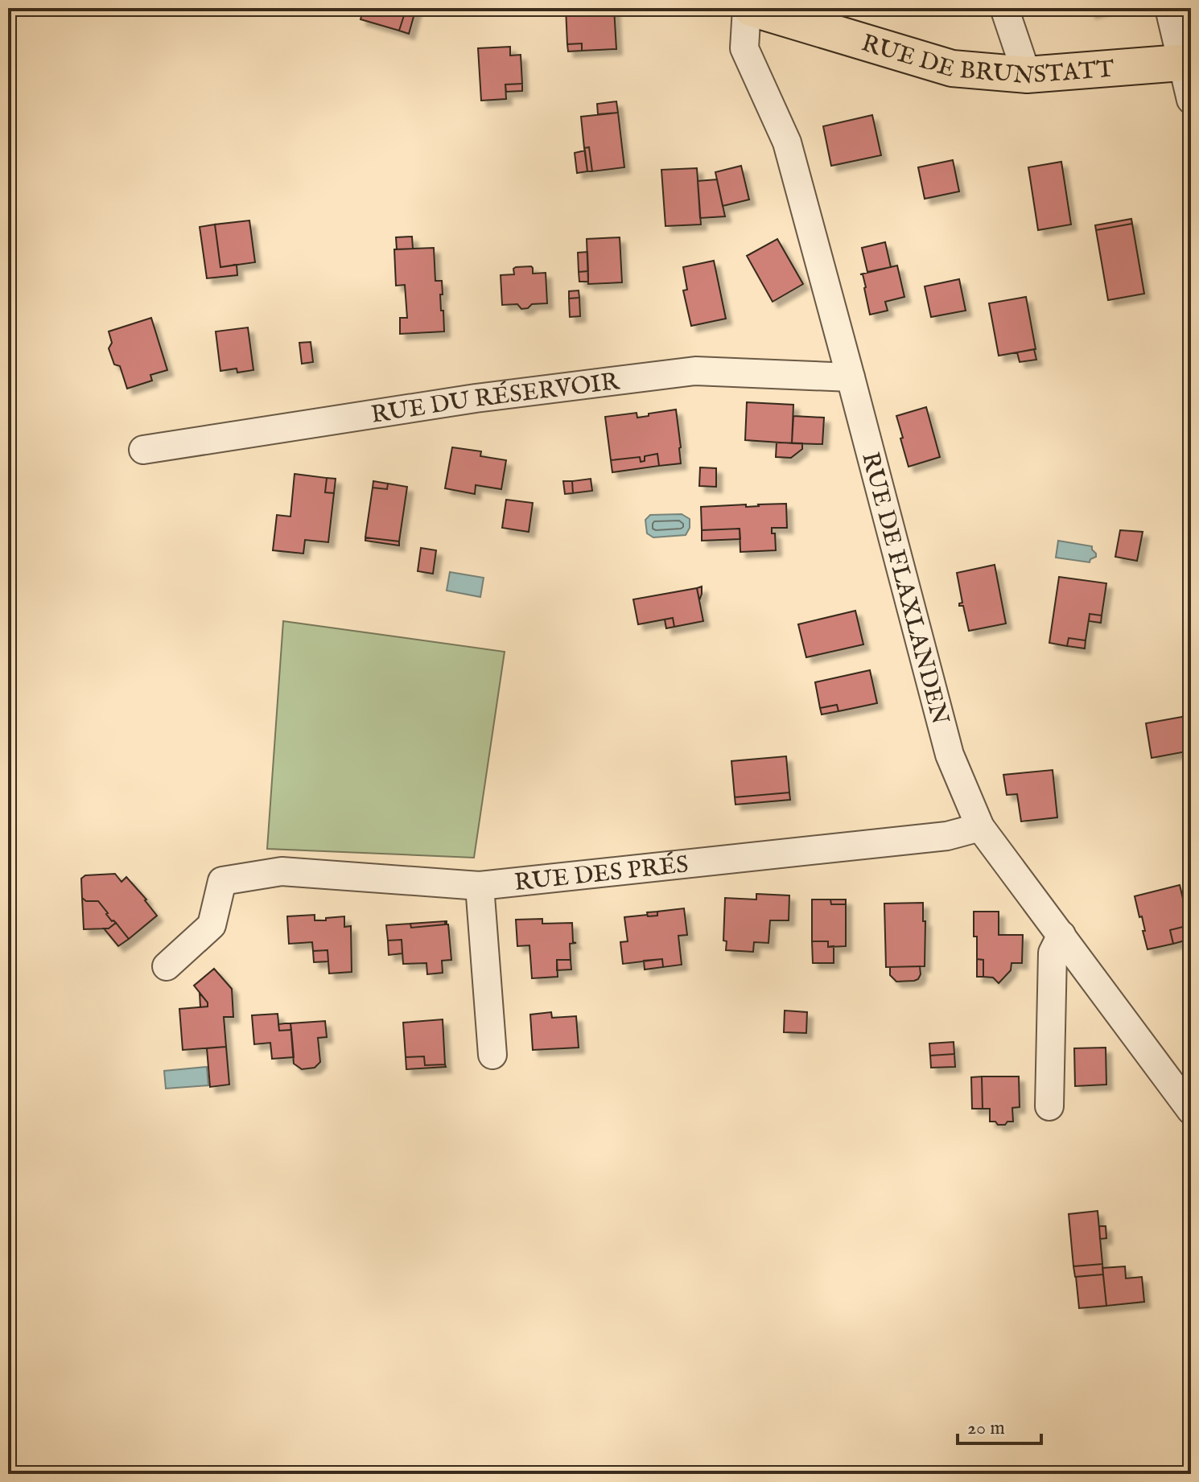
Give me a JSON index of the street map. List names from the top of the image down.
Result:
{
  "streets": {
    "main road": ["RUE DE BRUNSTATT"],
    "street": ["RUE DU RÉSERVOIR", "RUE DE FLAXLANDEN", "RUE DES PRÉS"]
  },
  "crossings": [
    ["RUE DE BRUNSTATT", "RUE DE FLAXLANDEN"],
    ["RUE DU RÉSERVOIR", "RUE DE FLAXLANDEN"],
    ["RUE DE FLAXLANDEN", "RUE DES PRÉS"]
  ],
  "scale_bar": "20 m"
}
